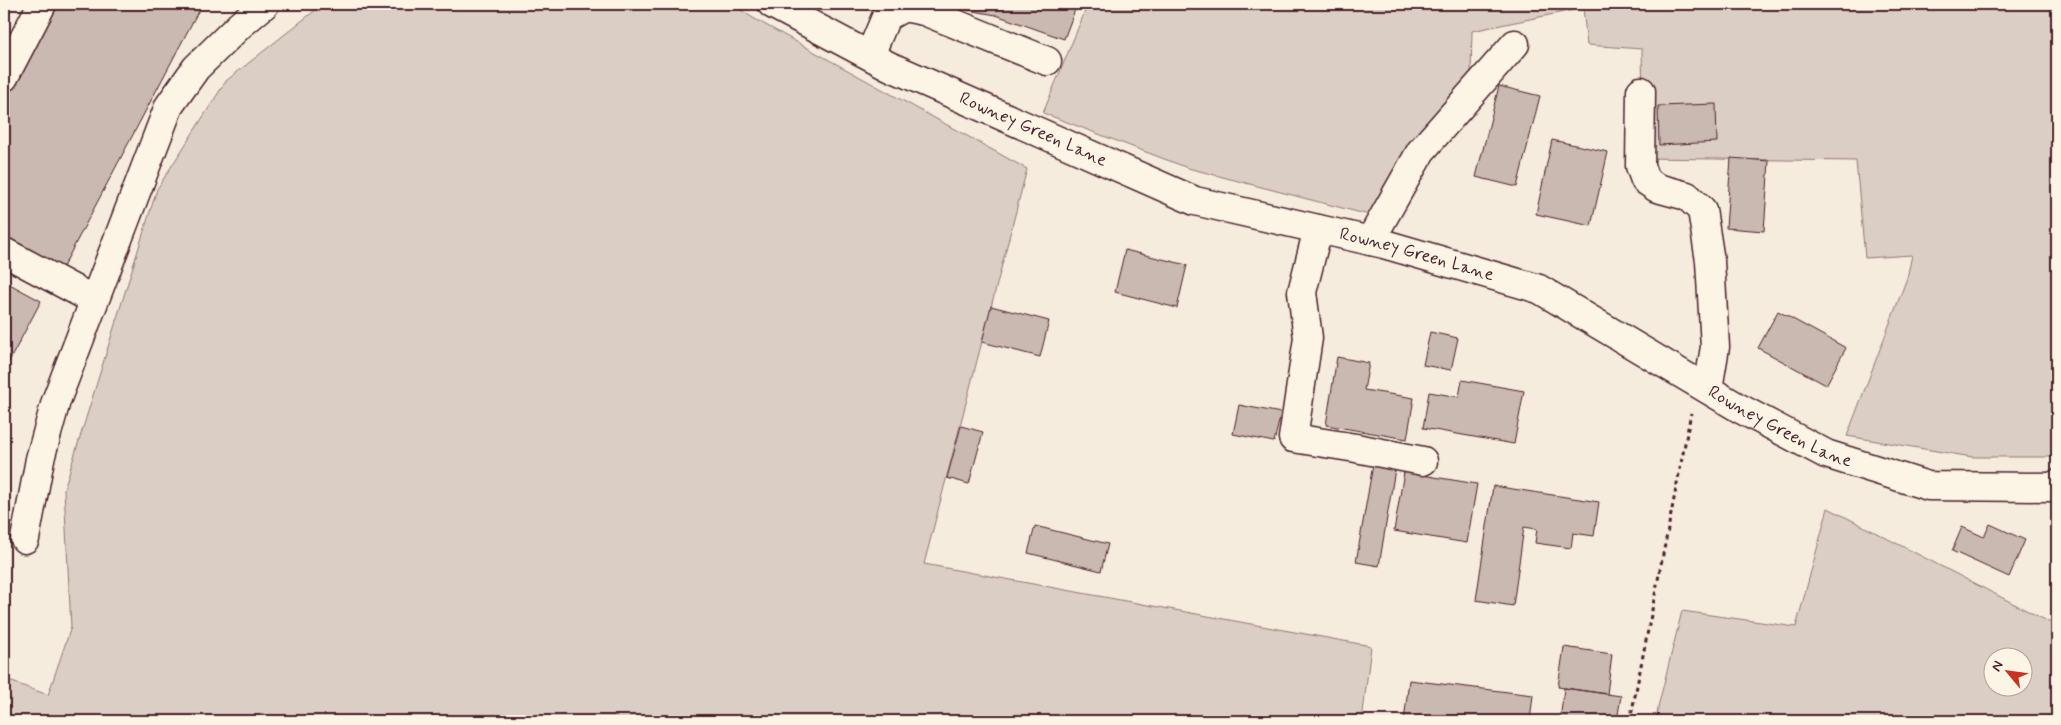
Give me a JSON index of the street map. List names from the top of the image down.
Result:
{
  "streets": {
    "street": ["Rowney Green Lane"]
  },
  "north": "top left"
}
